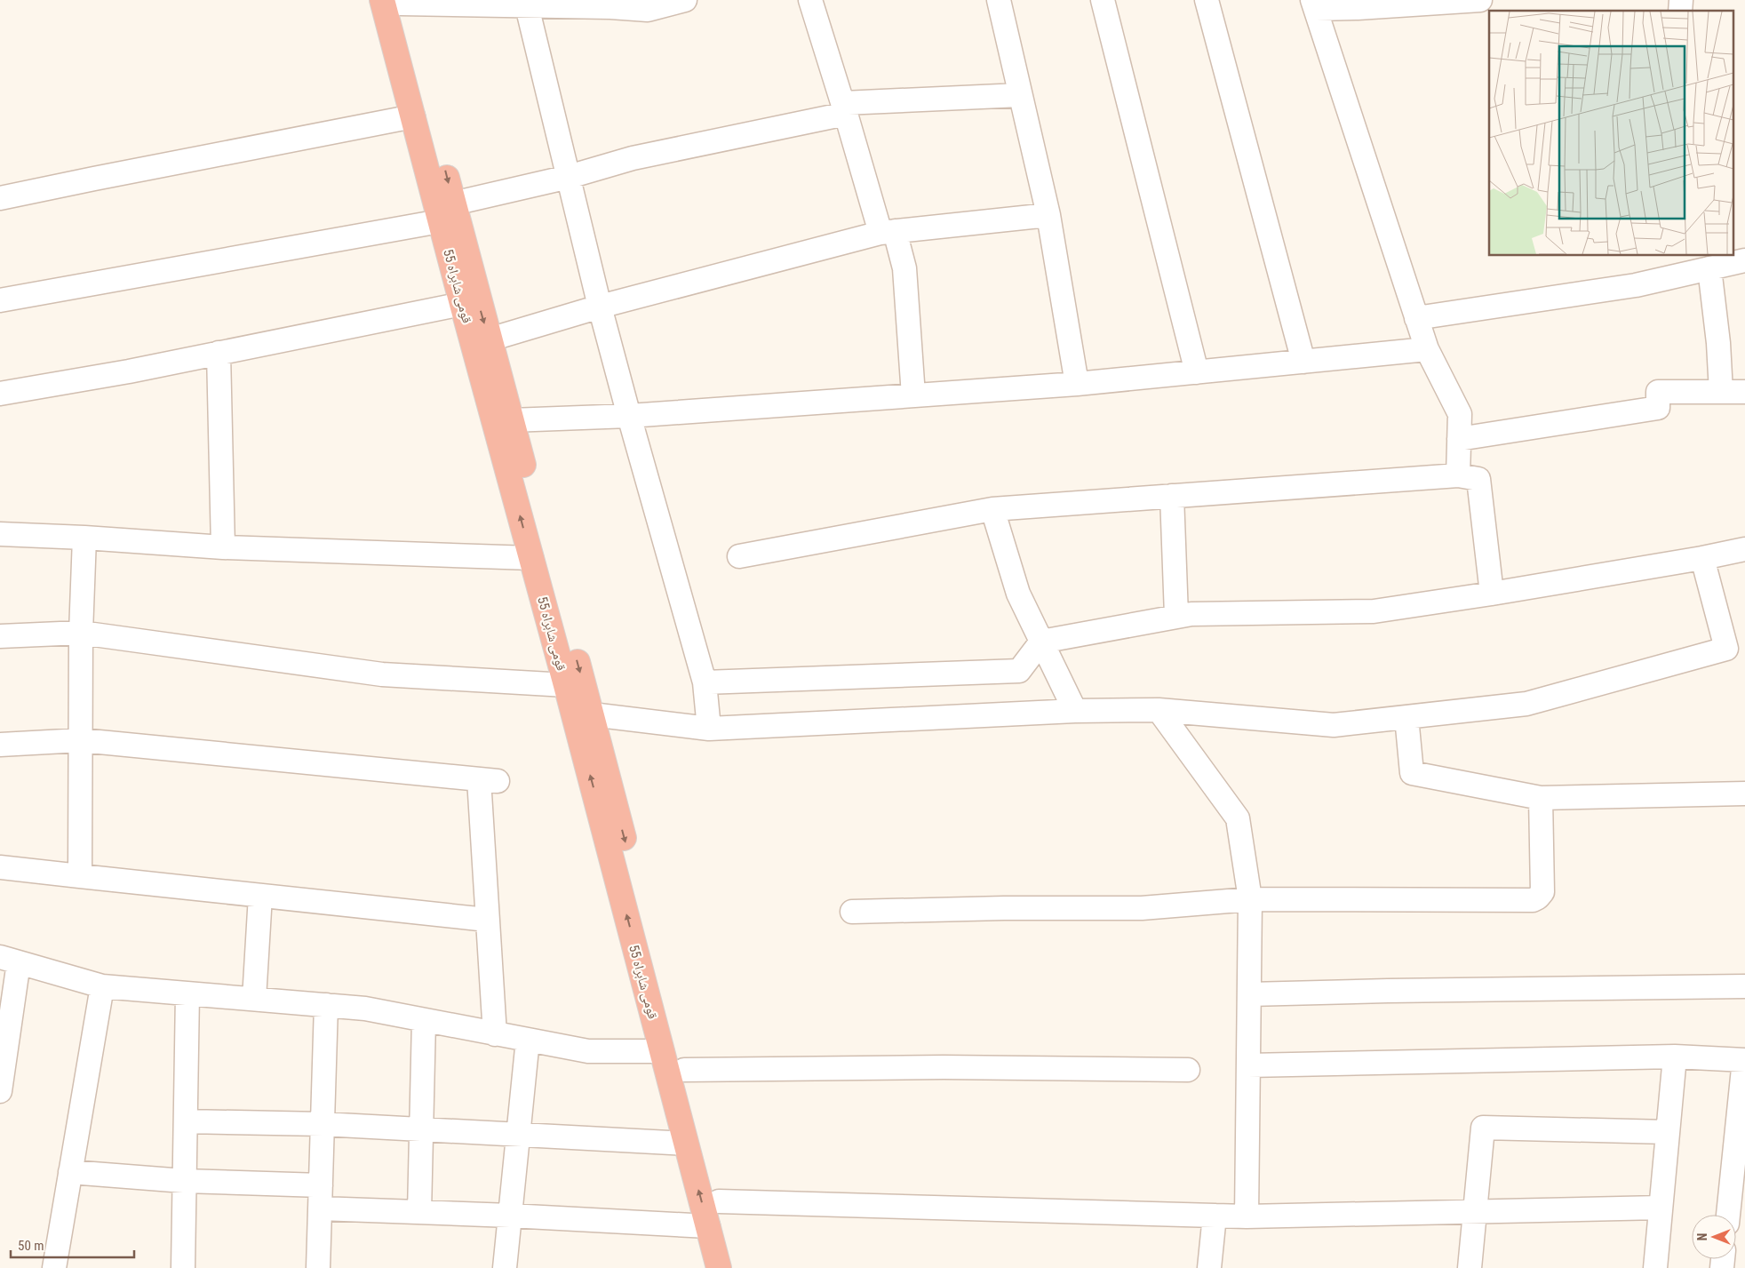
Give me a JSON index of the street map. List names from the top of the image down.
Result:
{
  "streets": {
    "highway": ["قومی شاہراہ 55"]
  },
  "scale_bar": "50 m",
  "north": "left"
}
